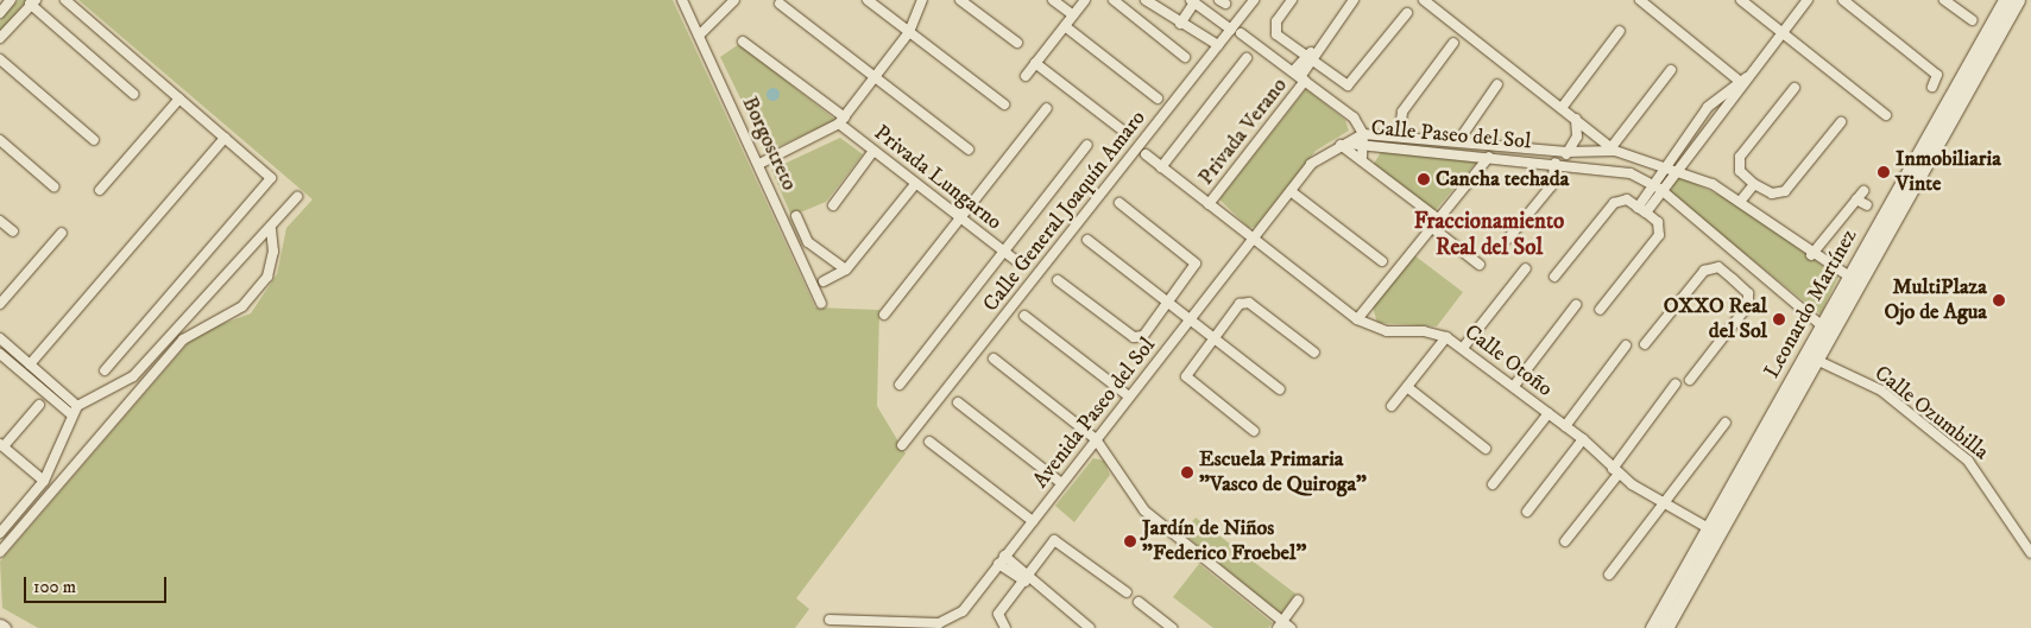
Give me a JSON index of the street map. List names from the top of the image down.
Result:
{
  "streets": {
    "main road": ["Leonardo Martínez"],
    "street": [
      "Privada Verano",
      "Calle Paseo del Sol",
      "Borgostreto",
      "Privada Lungarno",
      "Calle General Joaquín Amaro",
      "Calle Otoño",
      "Avenida Paseo del Sol",
      "Calle Ozumbilla"
    ]
  },
  "crossings": [
    ["Privada Verano", "Calle Otoño"],
    ["Calle Paseo del Sol", "Leonardo Martínez"],
    ["Calle Paseo del Sol", "Avenida Paseo del Sol"],
    ["Leonardo Martínez", "Calle Otoño"],
    ["Leonardo Martínez", "Calle Ozumbilla"],
    ["Calle Otoño", "Avenida Paseo del Sol"]
  ],
  "districts": ["Fraccionamiento Real del Sol"],
  "places": [
    "Inmobiliaria Vinte",
    "Cancha techada",
    "MultiPlaza Ojo de Agua",
    "OXXO Real del Sol",
    "Escuela Primaria \"Vasco de Quiroga\"",
    "Jardín de Niños \"Federico Froebel\""
  ],
  "scale_bar": "100 m"
}
